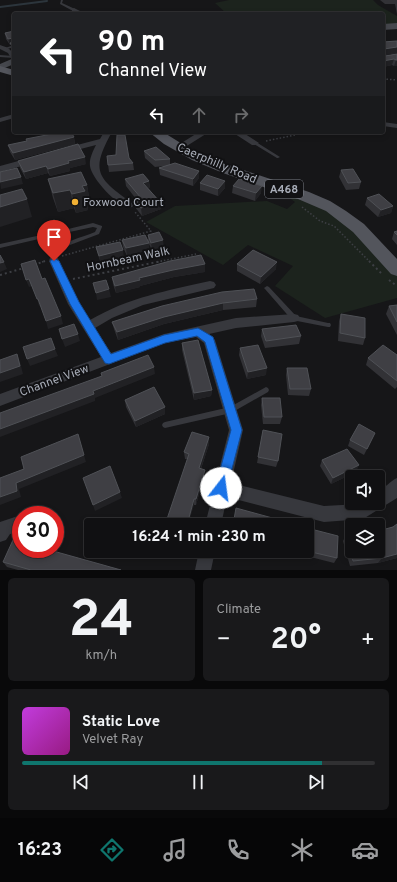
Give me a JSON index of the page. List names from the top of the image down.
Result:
{
  "streets": {
    "main road": ["Caerphilly Road", "A468"],
    "street": ["Channel View"],
    "path": ["Hornbeam Walk"]
  },
  "places": ["Foxwood Court"],
  "page": {
    "turn": ["90 m", "Channel View"],
    "limit": "30",
    "trip": "16:24 · 1 min · 230 m",
    "tile": [
      ["24", "km/h"],
      "Climate"
    ],
    "heat": ["−", "20°", "+"],
    "song": ["Static Love", "Velvet Ray"],
    "tabs": "16:23"
  }
}
